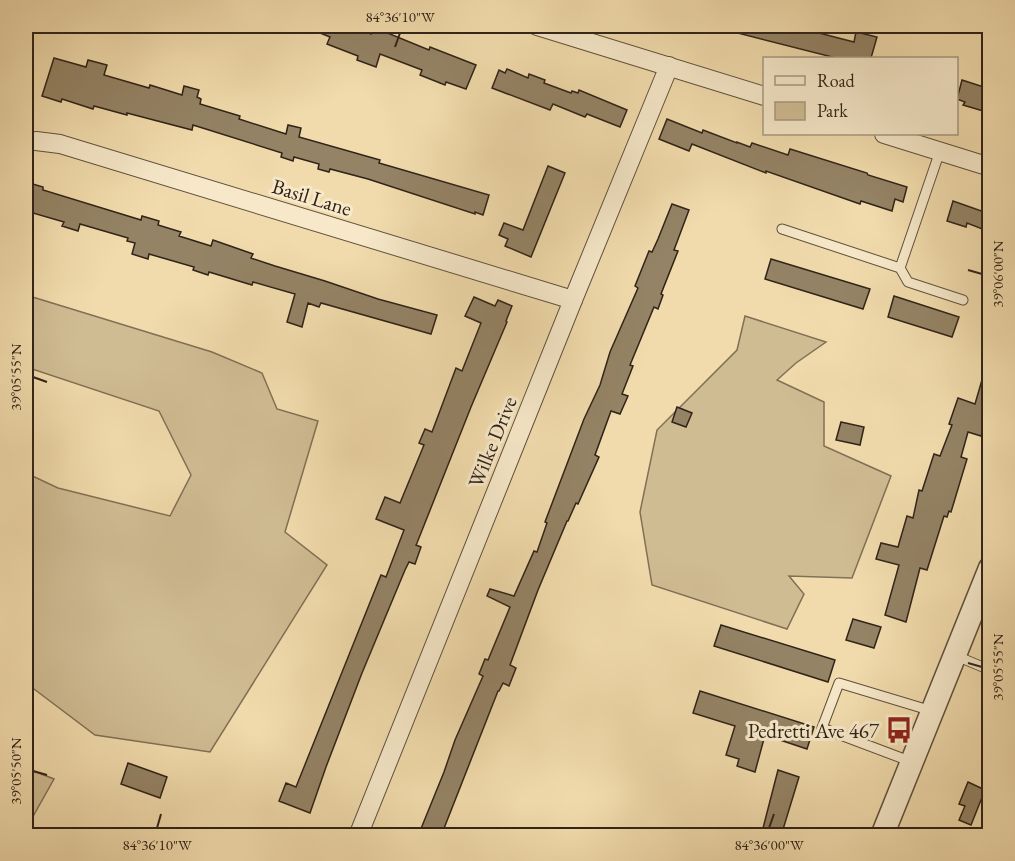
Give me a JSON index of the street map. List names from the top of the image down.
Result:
{
  "streets": {
    "street": ["Basil Lane", "Wilke Drive"]
  },
  "crossings": [
    ["Basil Lane", "Wilke Drive"]
  ],
  "places": {
    "bus stop": ["Pedretti Ave 467"]
  },
  "legend": ["Road", "Park"],
  "coordinates": [
    "84°36'10\"W",
    "39°06'00\"N",
    "39°05'55\"N",
    "39°05'50\"N",
    "84°36'00\"W"
  ]
}
